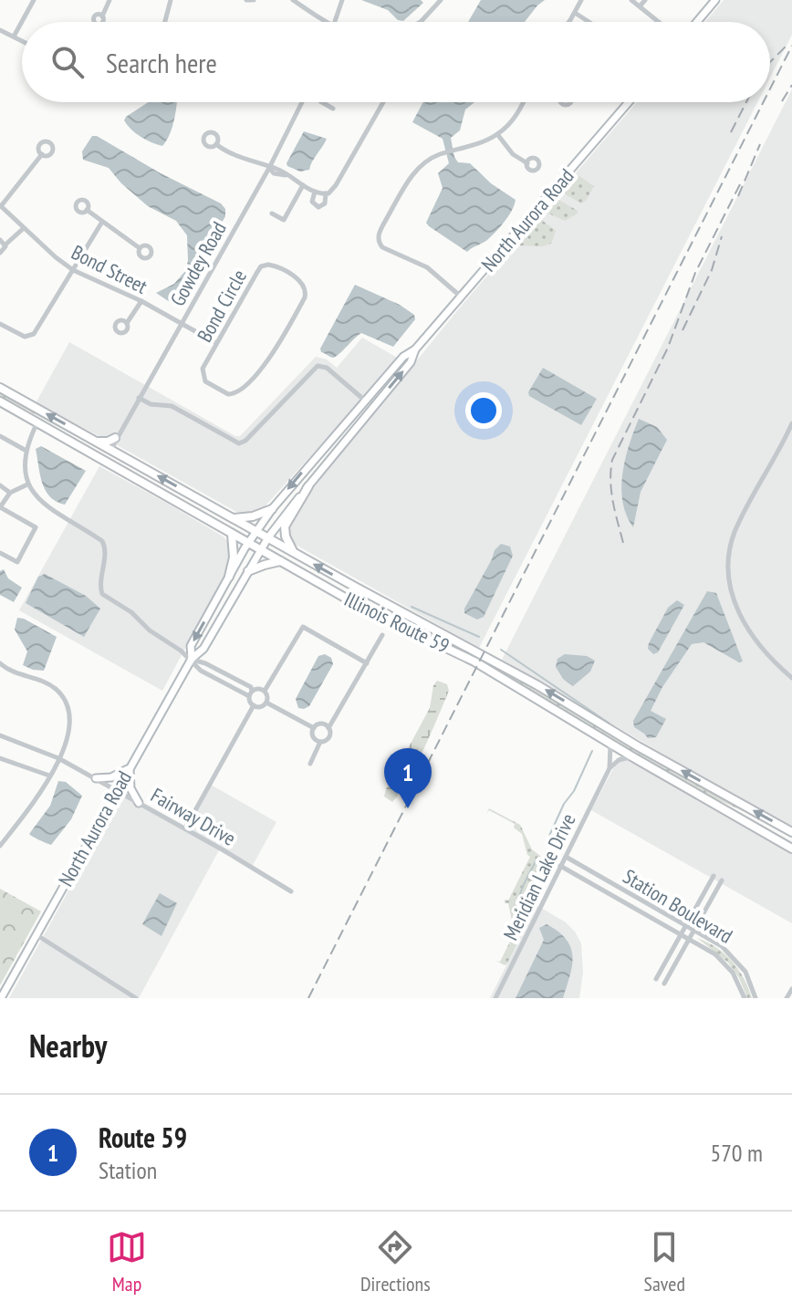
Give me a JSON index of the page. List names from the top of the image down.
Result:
{
  "streets": {
    "main road": ["North Aurora Road", "Illinois Route 59"],
    "street": [
      "Gowdey Road",
      "Bond Street",
      "Bond Circle",
      "Fairway Drive",
      "Meridian Lake Drive",
      "Station Boulevard"
    ]
  },
  "crossings": [
    ["North Aurora Road", "Illinois Route 59"],
    ["North Aurora Road", "Fairway Drive"],
    ["Gowdey Road", "Bond Street"],
    ["Gowdey Road", "Illinois Route 59"],
    ["Bond Street", "Bond Circle"],
    ["Illinois Route 59", "Meridian Lake Drive"],
    ["Meridian Lake Drive", "Station Boulevard"]
  ],
  "page": {
    "search": "Search here",
    "pins": "1",
    "heading": "Nearby",
    "list": [
      {
        "mark": "1",
        "name": "Route 59",
        "note": "Station",
        "value": "570 m"
      }
    ],
    "nav": ["Map", "Directions", "Saved"]
  }
}
